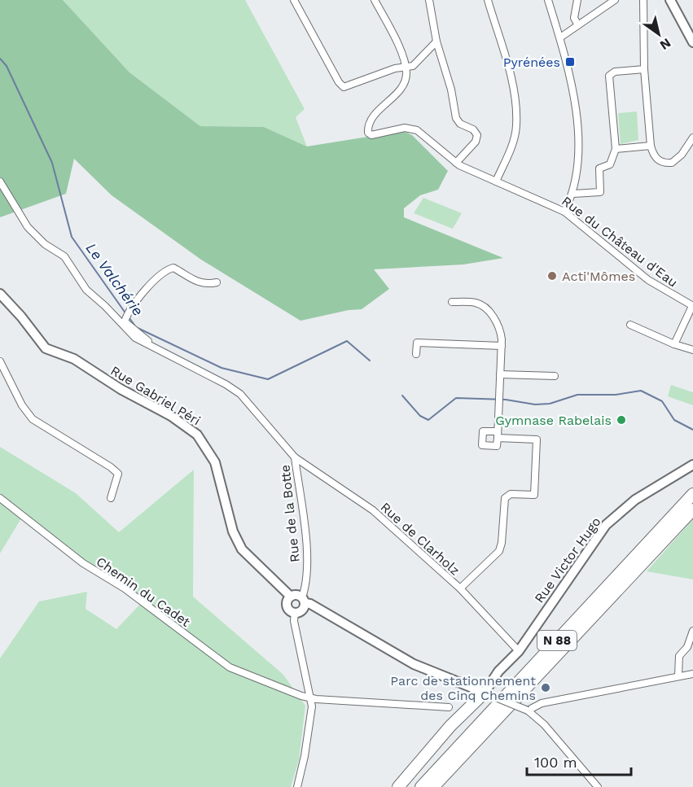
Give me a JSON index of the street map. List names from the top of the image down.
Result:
{
  "streets": {
    "highway": ["N 88"],
    "main road": ["Rue Gabriel Péri", "Rue Victor Hugo"],
    "street": [
      "Rue du Château d'Eau",
      "Rue de la Botte",
      "Rue de Clarholz",
      "Chemin du Cadet"
    ]
  },
  "crossings": [
    ["Rue Gabriel Péri", "Rue de la Botte"],
    ["Rue de la Botte", "Rue de Clarholz"],
    ["Rue de Clarholz", "Rue Victor Hugo"]
  ],
  "water": ["Le Valchérie"],
  "places": {
    "transit": ["Pyrénées"],
    "other": ["Acti'Mômes", "Gymnase Rabelais", "Parc de stationnement des Cinq Chemins"]
  },
  "scale_bar": "100 m",
  "north": "bottom right"
}
